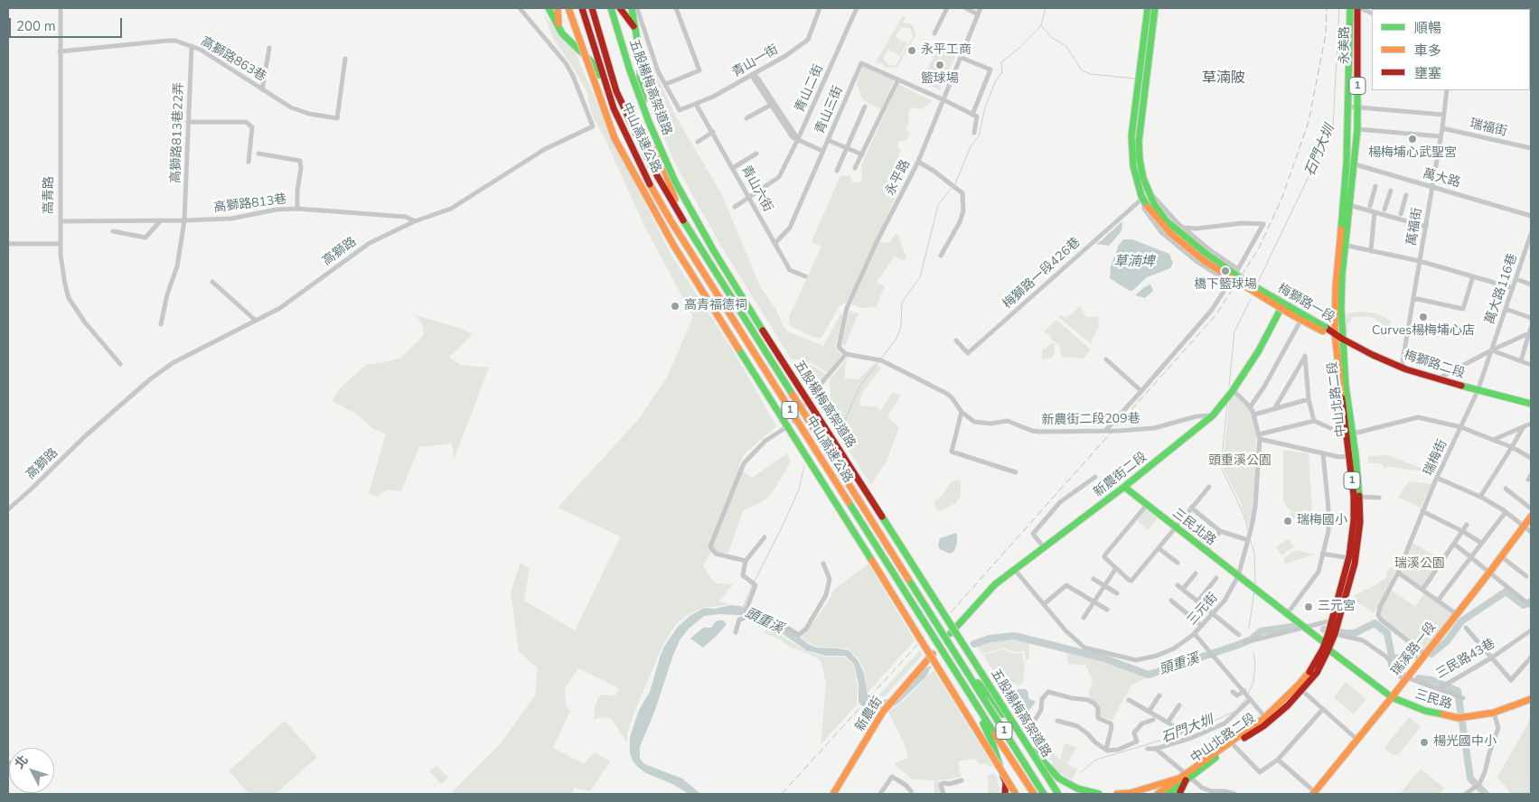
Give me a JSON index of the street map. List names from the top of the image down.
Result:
{
  "streets": {
    "main road": [
      "永美路",
      "1",
      "五股楊梅高架道路",
      "中山高速公路",
      "梅獅路一段",
      "梅獅路二段",
      "中山北路二段",
      "新農街二段",
      "三民北路",
      "瑞溪路一段",
      "三民路",
      "新農街"
    ],
    "street": [
      "高獅路863巷",
      "青山一街",
      "青山二街",
      "青山三街",
      "瑞福街",
      "高獅路813巷22弄",
      "永平路",
      "萬大路",
      "青山六街",
      "高青路",
      "高獅路813巷",
      "萬福街",
      "高獅路",
      "梅獅路一段426巷",
      "萬大路116巷",
      "新農街二段209巷",
      "瑞梅街",
      "三元街",
      "三民路43巷"
    ]
  },
  "crossings": [
    ["永美路", "萬大路"],
    ["永美路", "中山北路二段"],
    ["高獅路863巷", "高獅路813巷22弄"],
    ["高獅路863巷", "高青路"],
    ["青山一街", "青山六街"],
    ["青山二街", "青山六街"],
    ["青山三街", "永平路"],
    ["青山三街", "青山六街"],
    ["瑞福街", "萬福街"],
    ["高獅路813巷22弄", "高獅路813巷"],
    ["永平路", "新農街二段209巷"],
    ["萬大路", "萬福街"],
    ["萬大路", "中山北路二段"],
    ["高青路", "高獅路813巷"],
    ["高獅路813巷", "高獅路"],
    ["萬福街", "梅獅路二段"],
    ["梅獅路一段426巷", "梅獅路一段"],
    ["萬大路116巷", "瑞梅街"],
    ["梅獅路一段", "梅獅路二段"],
    ["梅獅路一段", "中山北路二段"],
    ["梅獅路二段", "中山北路二段"],
    ["梅獅路二段", "瑞梅街"],
    ["中山北路二段", "三民路"],
    ["新農街二段209巷", "新農街二段"],
    ["瑞梅街", "瑞溪路一段"],
    ["新農街二段", "三民北路"],
    ["新農街二段", "三元街"],
    ["三民北路", "三元街"],
    ["瑞溪路一段", "三民路43巷"],
    ["瑞溪路一段", "三民路"]
  ],
  "districts": ["草湳陂"],
  "water": ["石門大圳", "草湳埤", "頭重溪"],
  "parks": ["頭重溪公園", "瑞溪公園"],
  "places": [
    "永平工商",
    "籃球場",
    "楊梅埔心武聖宮",
    "橋下籃球場",
    "高青福德祠",
    "Curves楊梅埔心店",
    "瑞梅國小",
    "三元宮",
    "楊光國中小"
  ],
  "legend": ["順暢", "車多", "壅塞"],
  "scale_bar": "200 m",
  "north": "top left"
}
